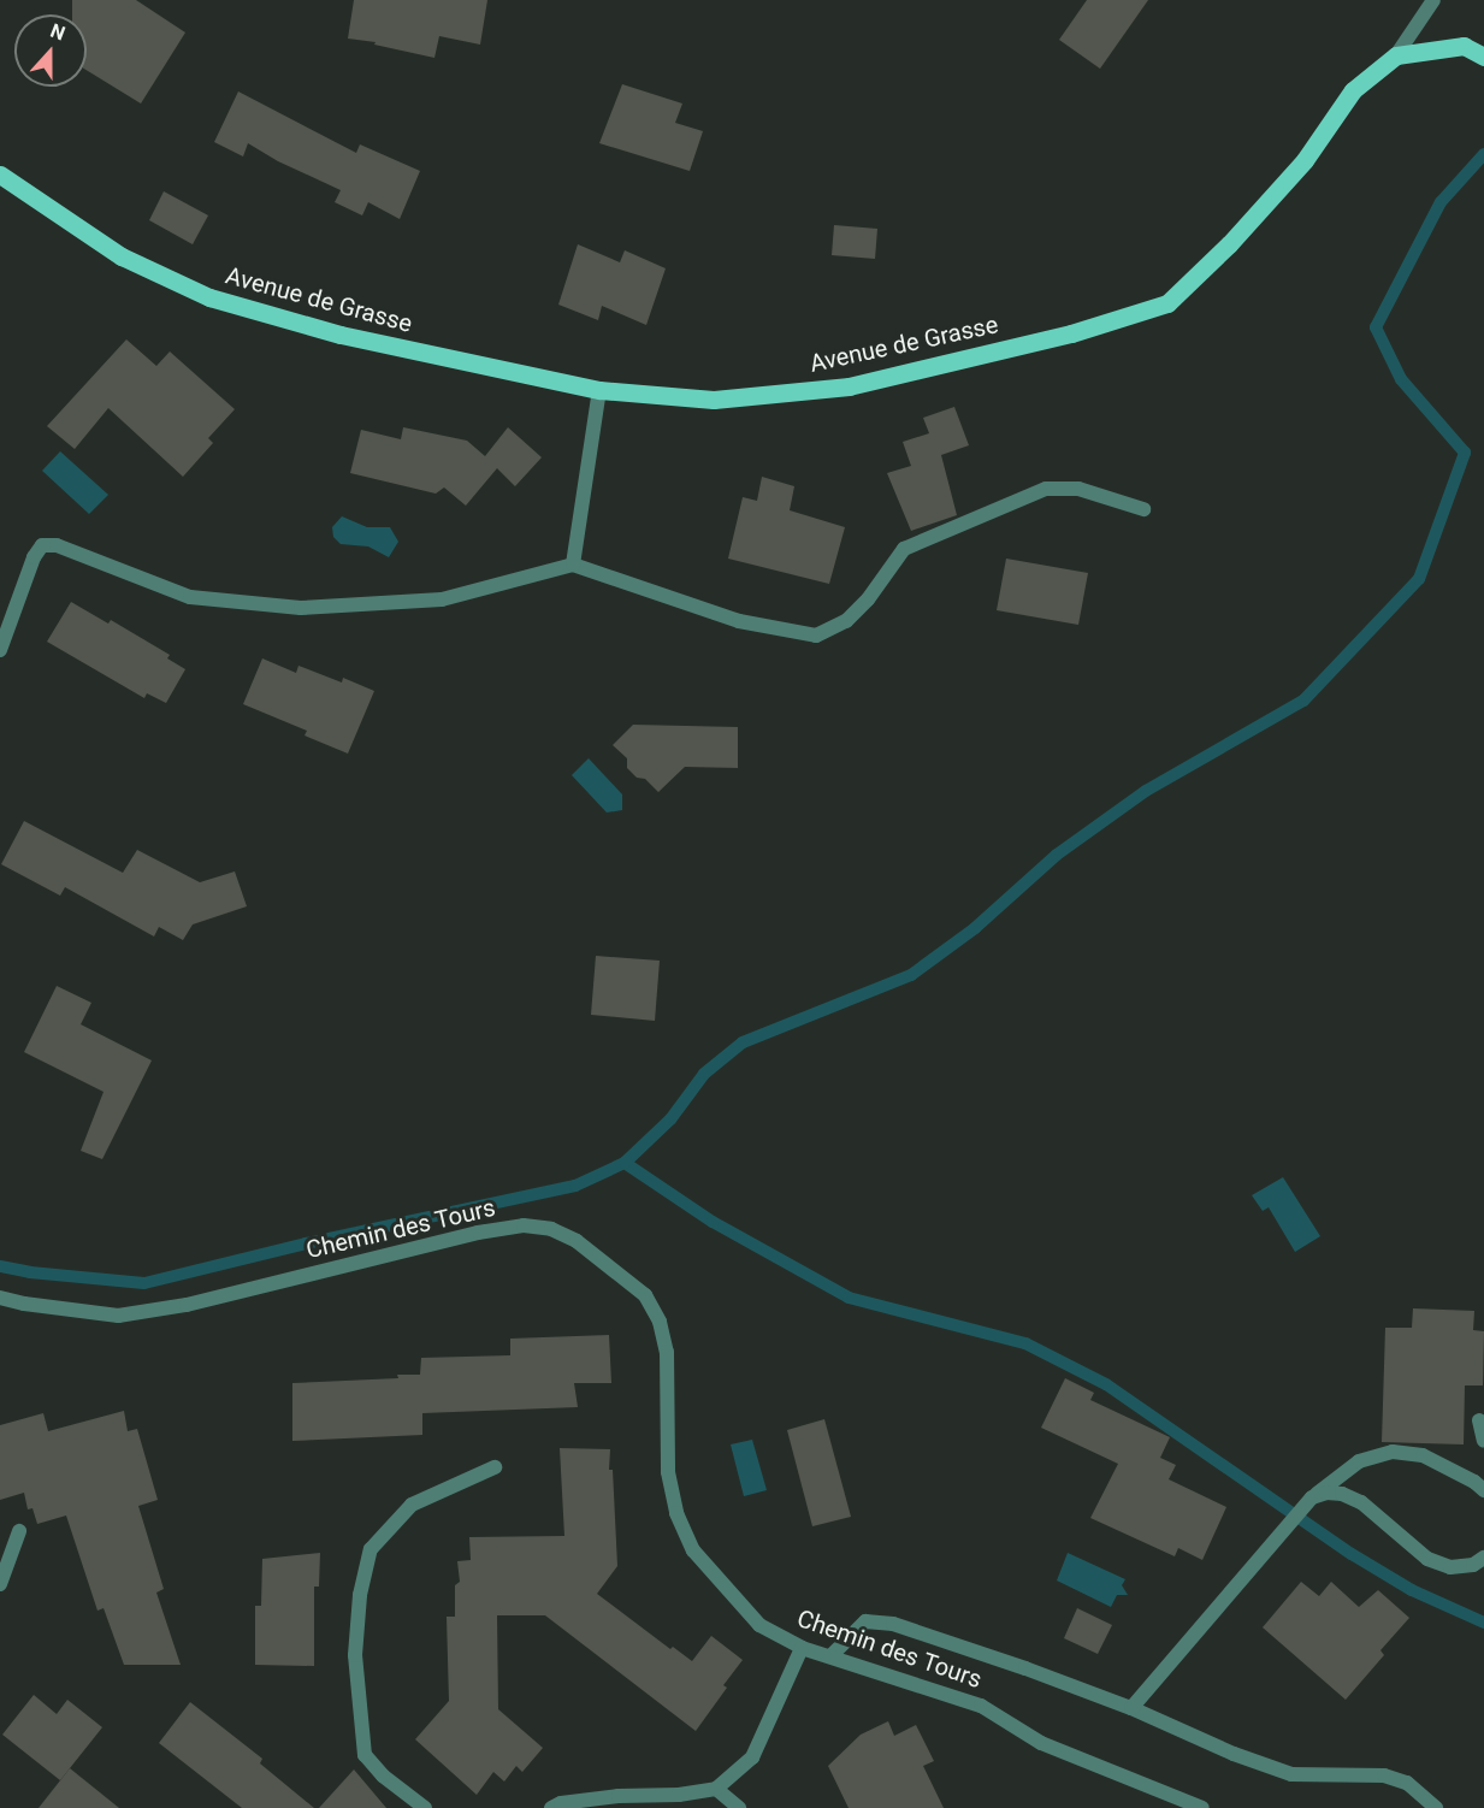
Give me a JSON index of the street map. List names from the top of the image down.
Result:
{
  "streets": {
    "main road": ["Avenue de Grasse"],
    "street": ["Chemin des Tours"]
  },
  "north": "top"
}
